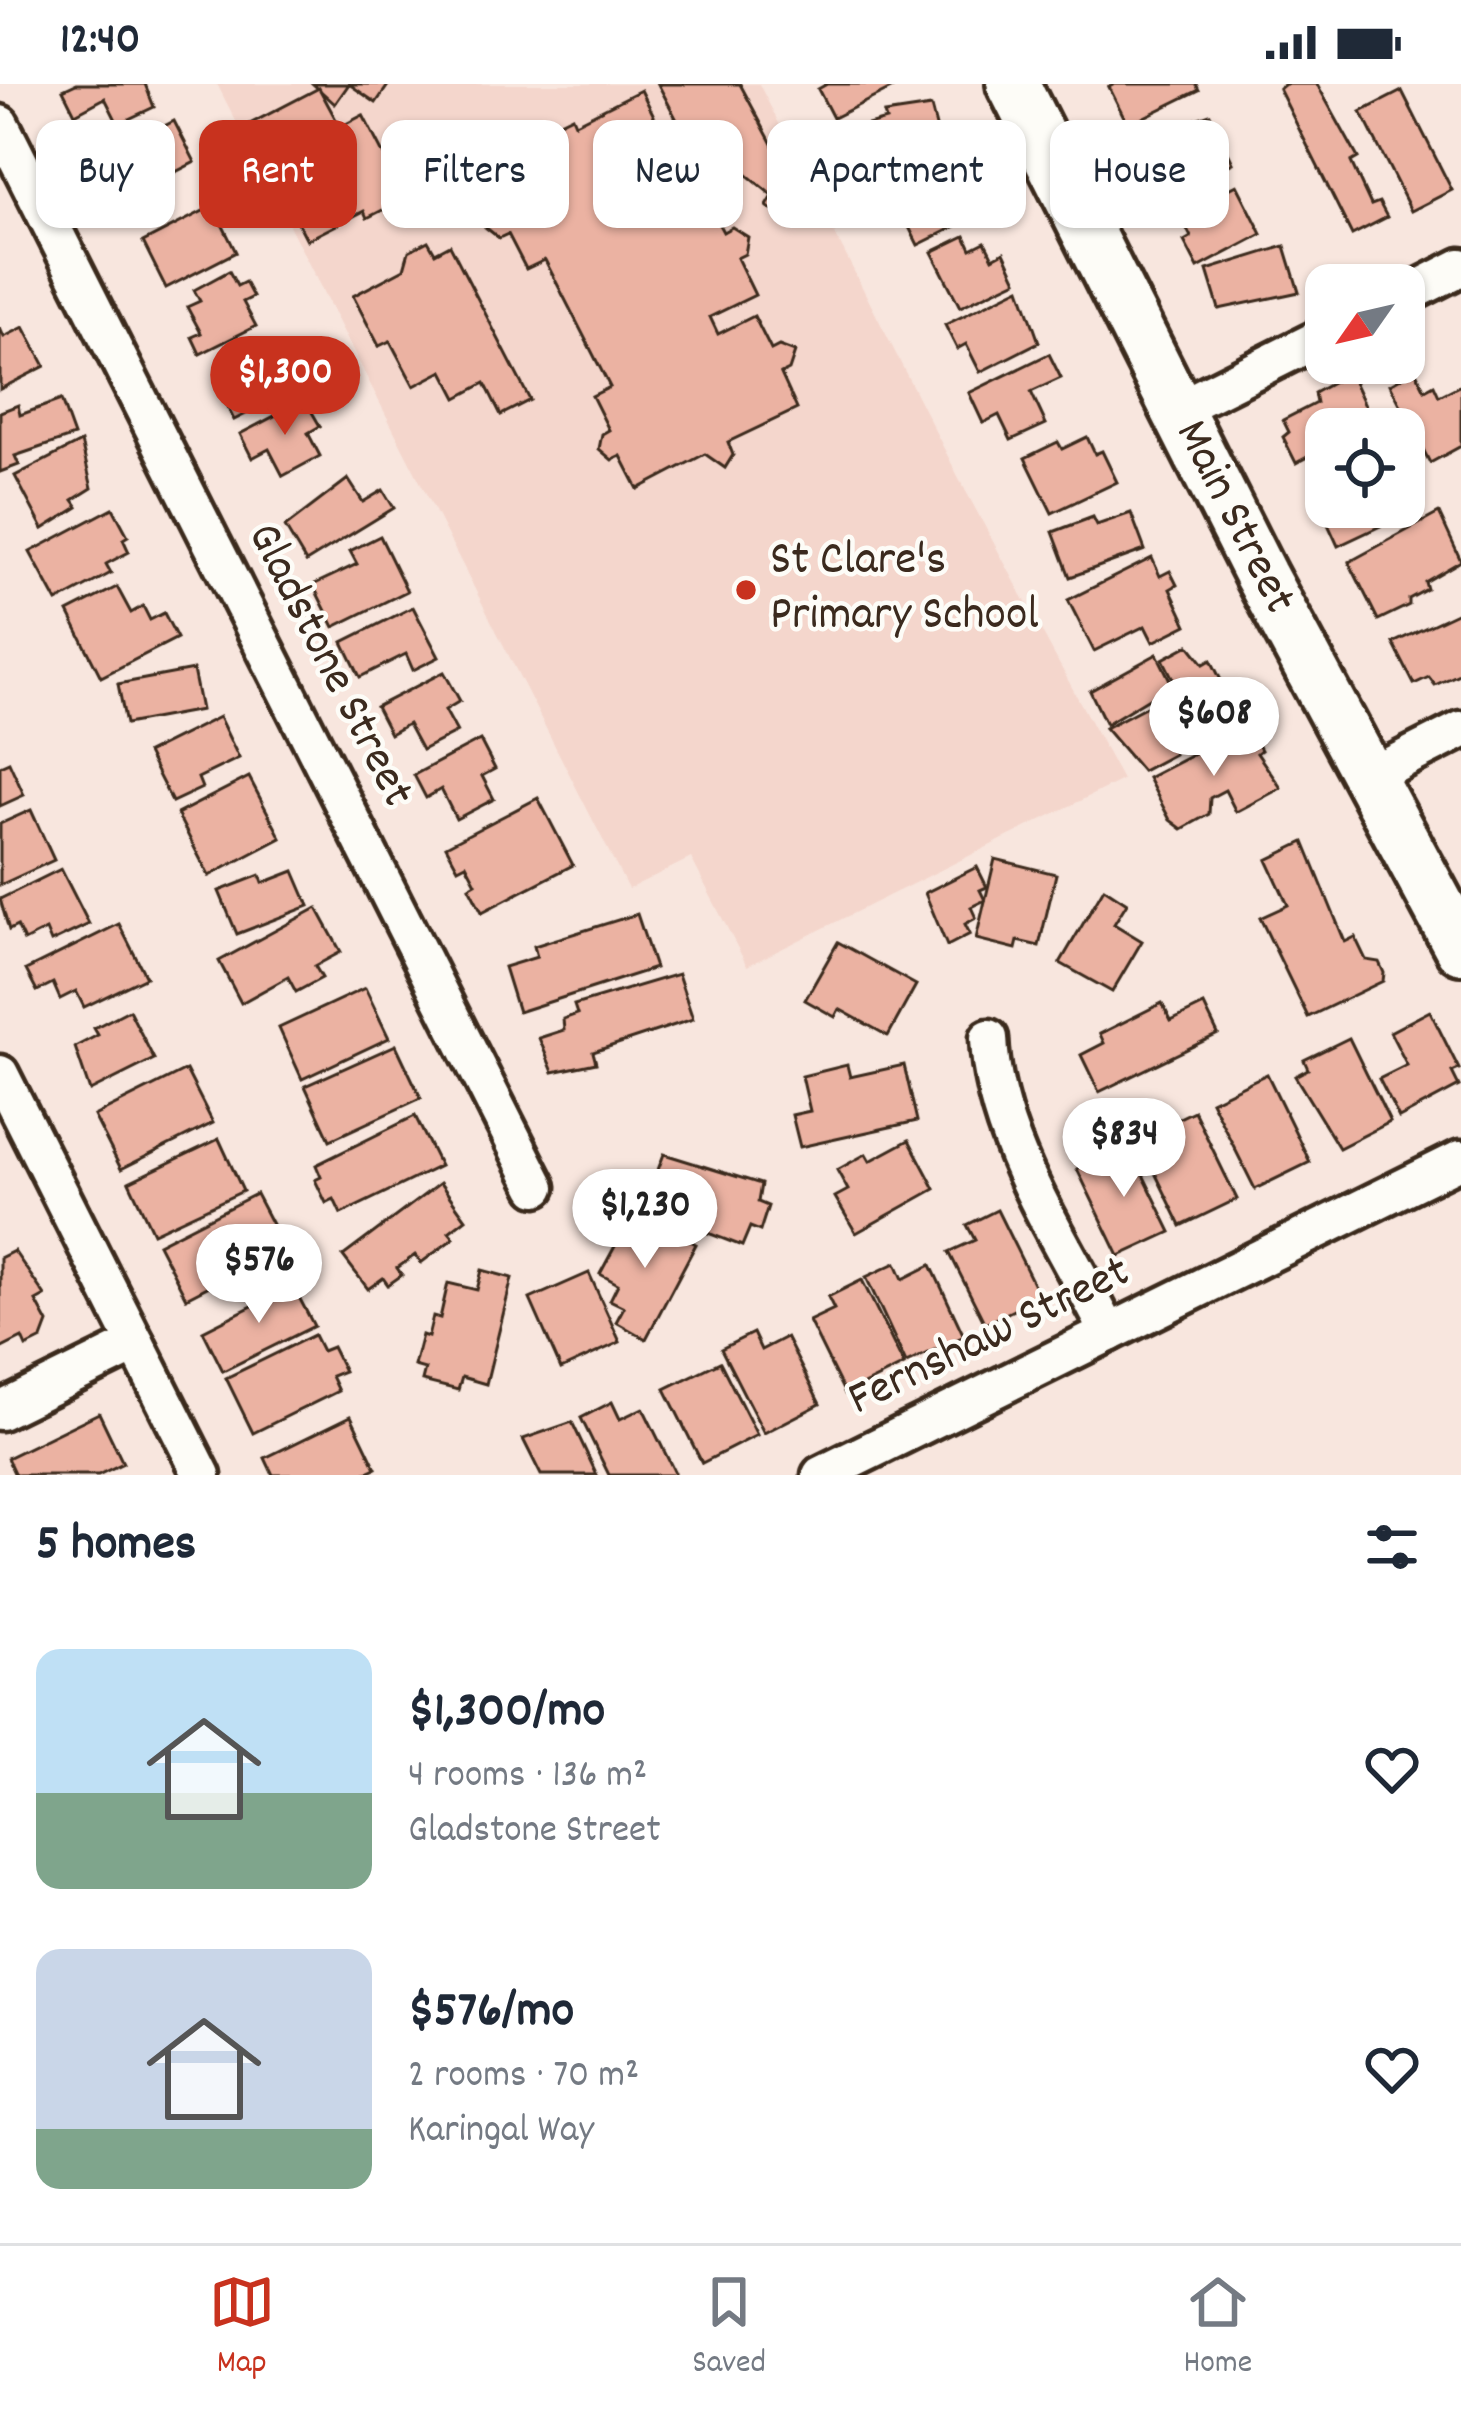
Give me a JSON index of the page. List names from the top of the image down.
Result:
{
  "streets": {
    "street": ["Main Street", "Gladstone Street", "Fernshaw Street"]
  },
  "places": ["St Clare's Primary School"],
  "north": "bottom left",
  "page": {
    "status": "12:40",
    "chip": [
      "Buy",
      "Rent",
      "Filters",
      "New",
      "Apartment",
      "House"
    ],
    "price": [
      "$1,300",
      "$608",
      "$834",
      "$1,230",
      "$576"
    ],
    "heading": "5 homes",
    "list": [
      {
        "name": "$1,300/mo",
        "note": "4 rooms · 136 m² · Gladstone Street"
      },
      {
        "name": "$576/mo",
        "note": "2 rooms · 70 m² · Karingal Way"
      }
    ],
    "tabs": ["Map", "Saved", "Home"]
  }
}
